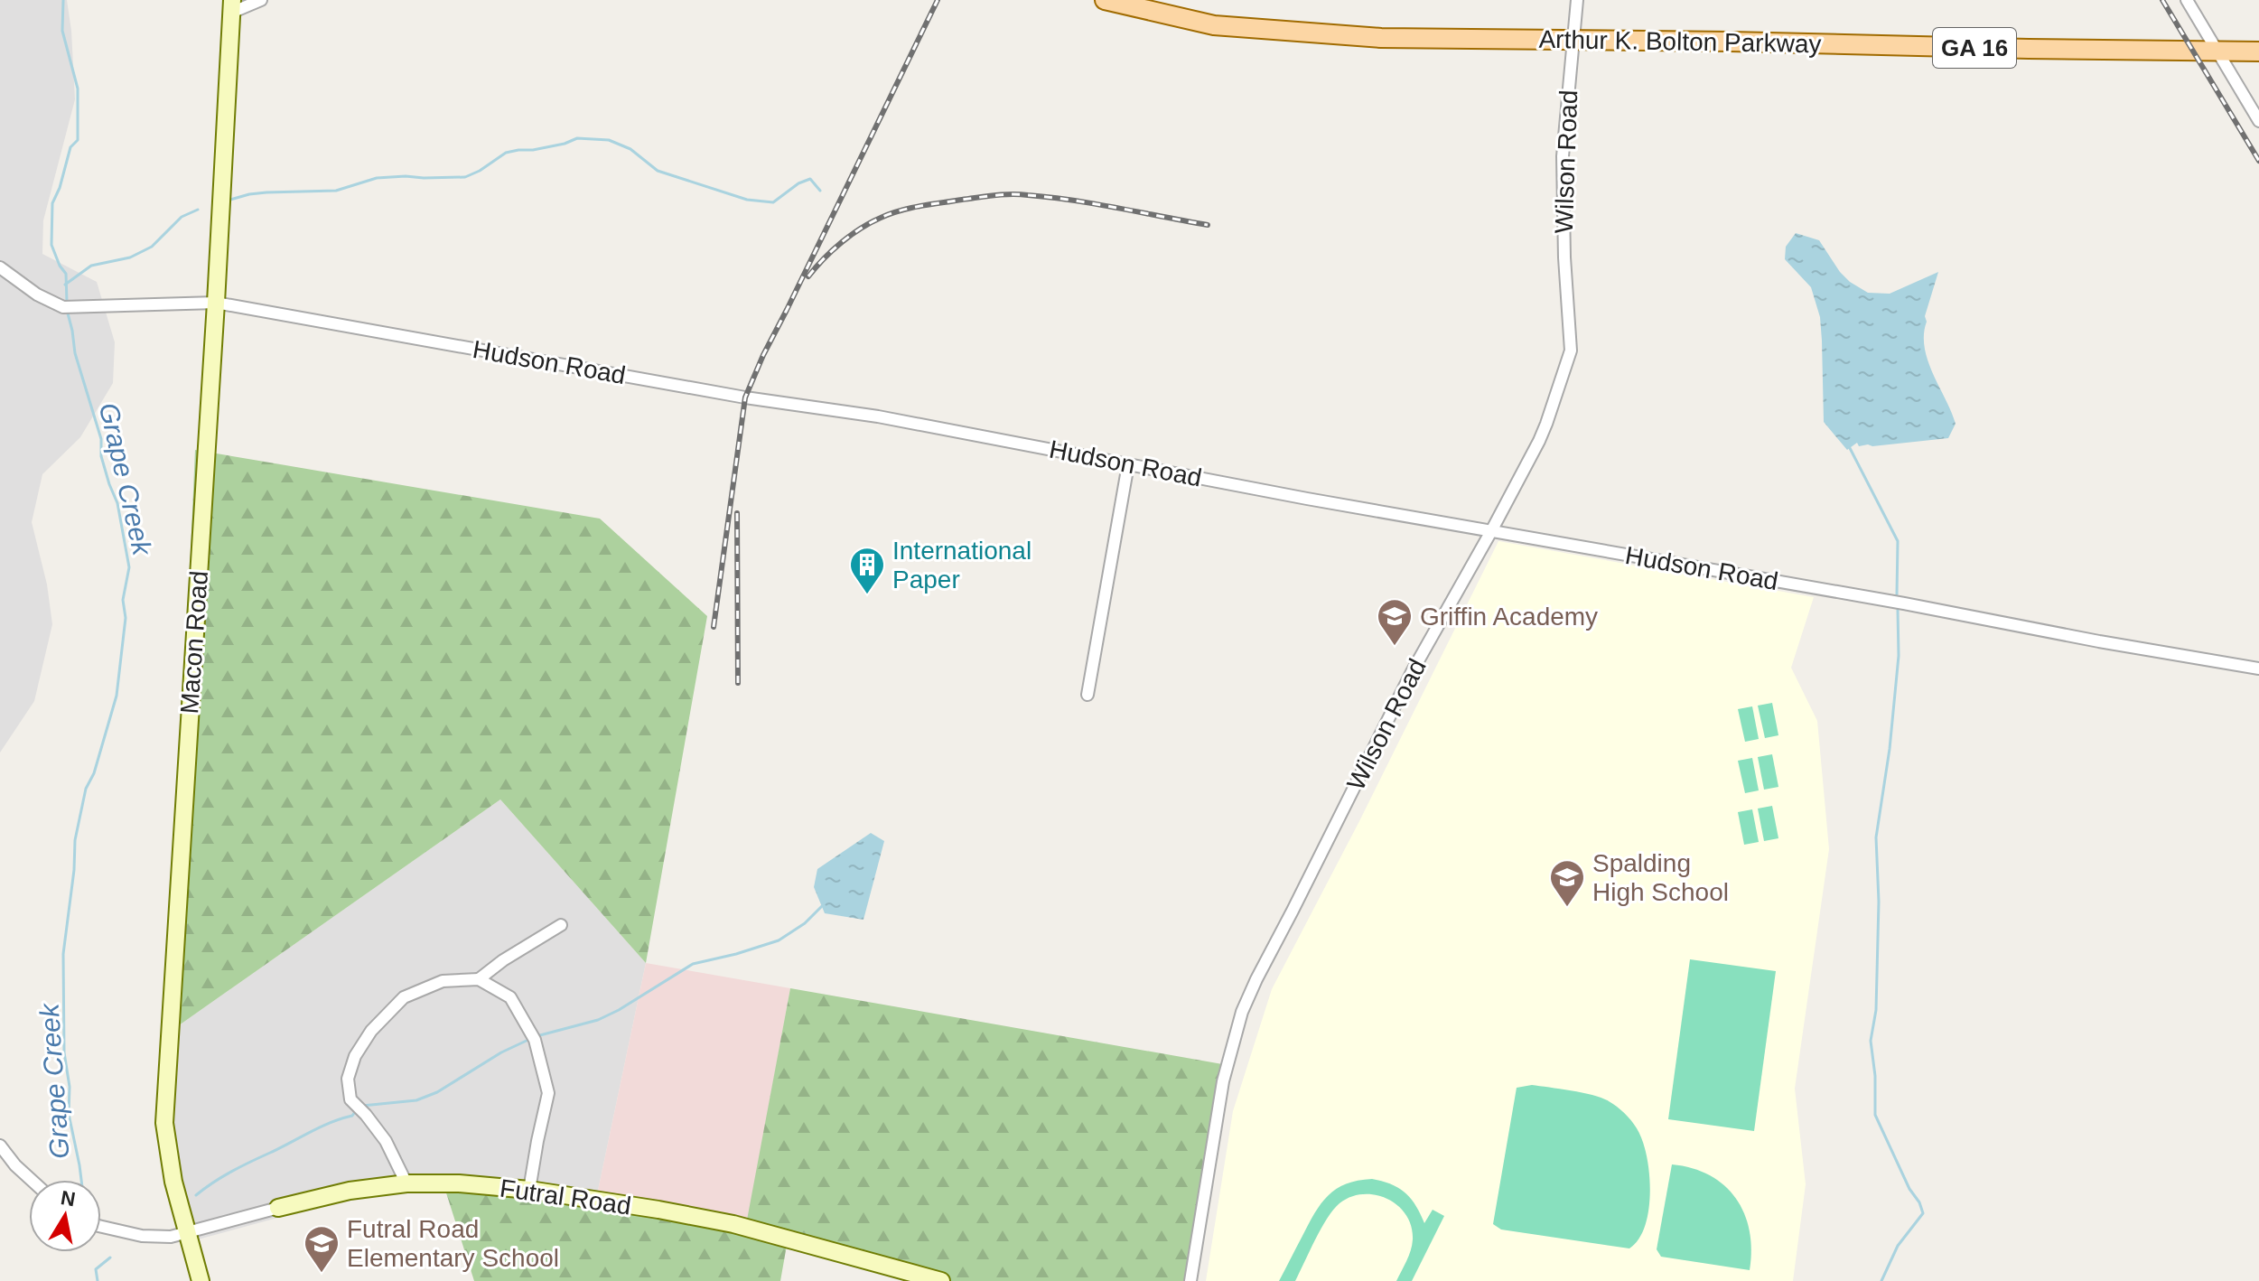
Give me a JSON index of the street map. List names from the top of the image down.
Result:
{
  "streets": {
    "main road": [
      "Arthur K. Bolton Parkway",
      "GA 16",
      "Macon Road",
      "Futral Road"
    ],
    "street": ["Wilson Road", "Hudson Road"]
  },
  "crossings": [
    ["Arthur K. Bolton Parkway", "Wilson Road"],
    ["Wilson Road", "Hudson Road"],
    ["Hudson Road", "Macon Road"],
    ["Macon Road", "Futral Road"]
  ],
  "water": ["Grape Creek"],
  "places": {
    "building": ["International Paper"],
    "school or university": ["Griffin Academy", "Spalding High School", "Futral Road Elementary School"]
  },
  "north": "top"
}
